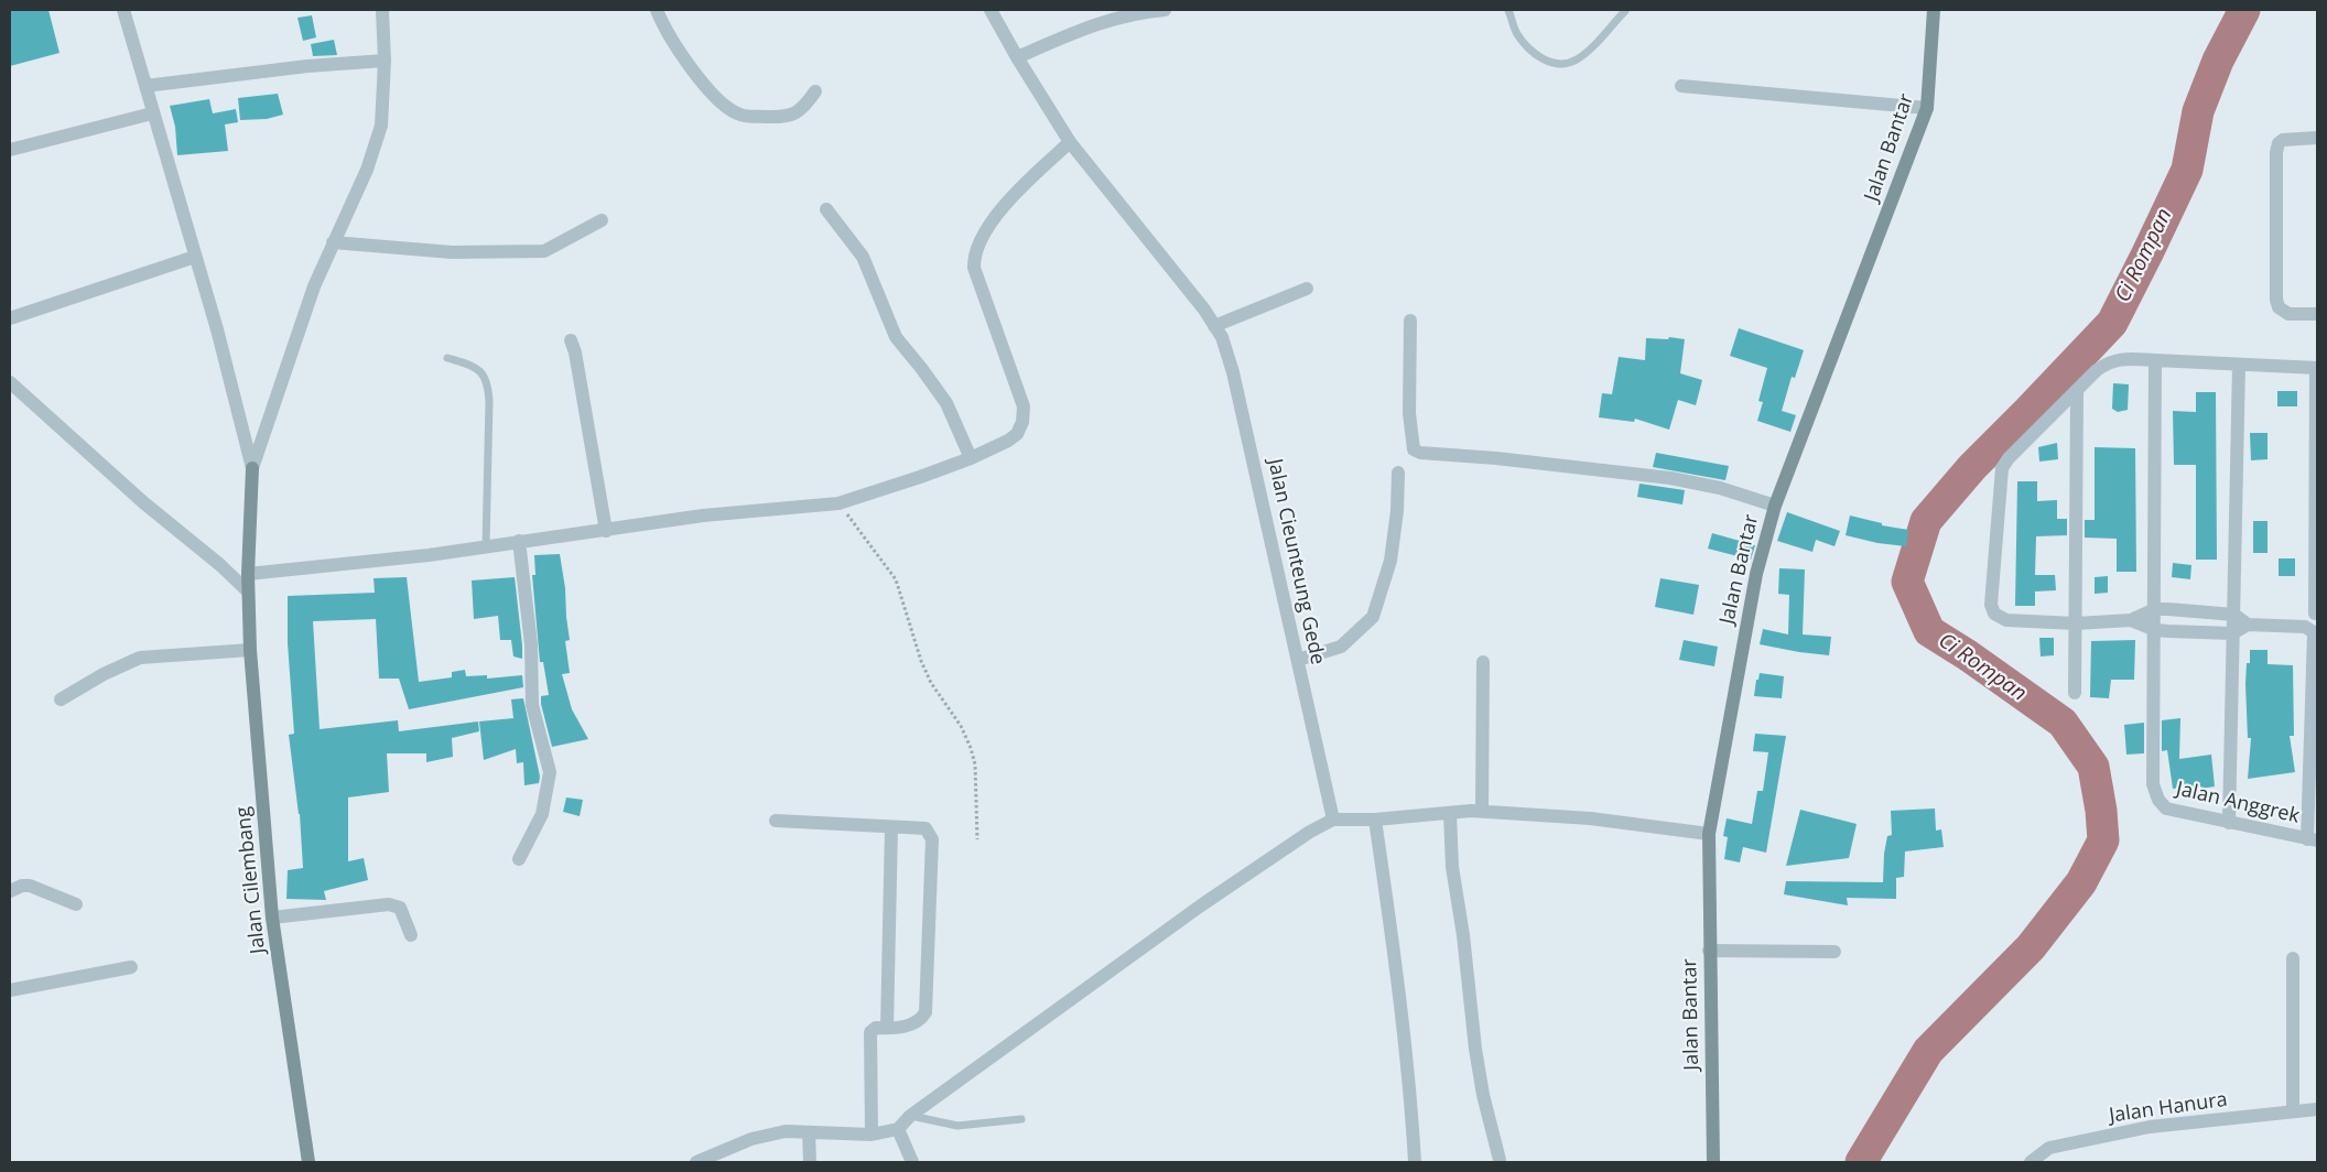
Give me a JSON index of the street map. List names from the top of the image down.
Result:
{
  "streets": {
    "street": [
      "Jalan Bantar",
      "Jalan Cieunteung Gede",
      "Jalan Anggrek",
      "Jalan Cilembang",
      "Jalan Hanura"
    ]
  },
  "water": ["Ci Rompan"]
}
